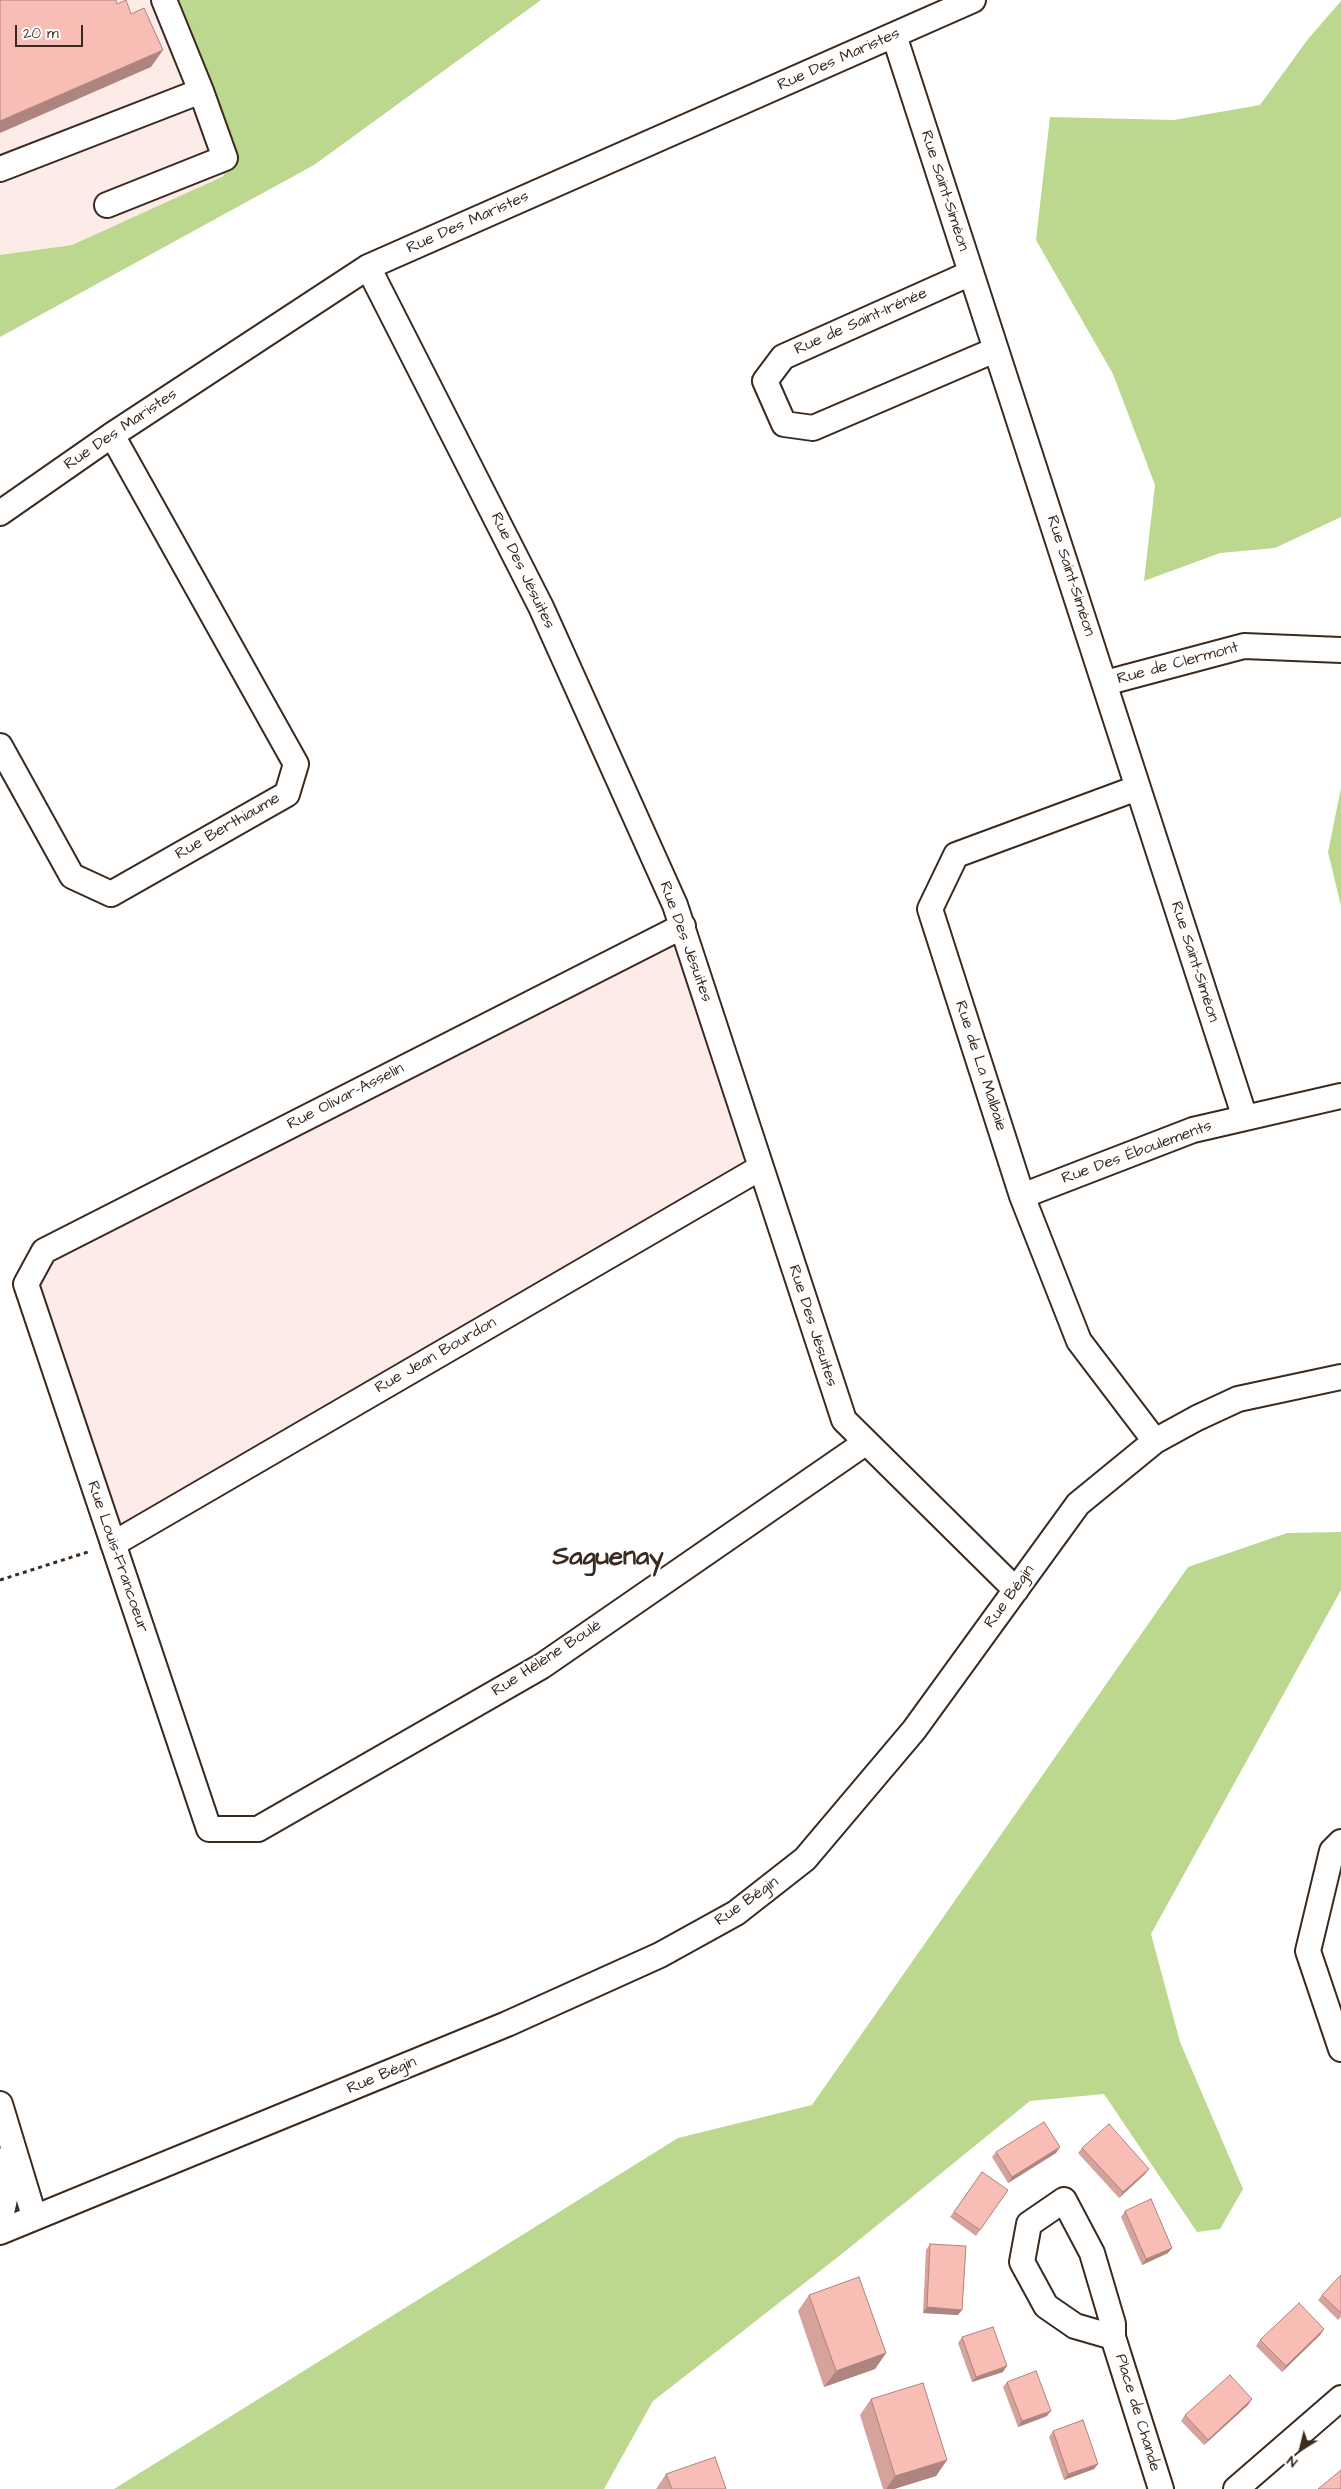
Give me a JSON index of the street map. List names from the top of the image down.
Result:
{
  "streets": {
    "street": [
      "Rue Des Maristes",
      "Rue Saint-Siméon",
      "Rue de Saint-Irénée",
      "Rue Des Jésuites",
      "Rue de Clermont",
      "Rue Berthiaume",
      "Rue de La Malbaie",
      "Rue Olivar-Asselin",
      "Rue Des Éboulements",
      "Rue Jean Bourdon",
      "Rue Louis-Francoeur",
      "Rue Bégin",
      "Rue Hélène Boulé",
      "Place de Chande"
    ]
  },
  "crossings": [
    ["Rue Des Maristes", "Rue Saint-Siméon"],
    ["Rue Des Maristes", "Rue Des Jésuites"],
    ["Rue Des Maristes", "Rue Berthiaume"],
    ["Rue Saint-Siméon", "Rue de Saint-Irénée"],
    ["Rue Saint-Siméon", "Rue de Clermont"],
    ["Rue Saint-Siméon", "Rue de La Malbaie"],
    ["Rue Saint-Siméon", "Rue Des Éboulements"],
    ["Rue Des Jésuites", "Rue Olivar-Asselin"],
    ["Rue Des Jésuites", "Rue Jean Bourdon"],
    ["Rue Des Jésuites", "Rue Bégin"],
    ["Rue Des Jésuites", "Rue Hélène Boulé"],
    ["Rue de La Malbaie", "Rue Des Éboulements"],
    ["Rue de La Malbaie", "Rue Bégin"],
    ["Rue Olivar-Asselin", "Rue Louis-Francoeur"],
    ["Rue Jean Bourdon", "Rue Louis-Francoeur"],
    ["Rue Louis-Francoeur", "Rue Hélène Boulé"]
  ],
  "districts": ["Saguenay"],
  "scale_bar": "20 m",
  "north": "bottom left"
}
